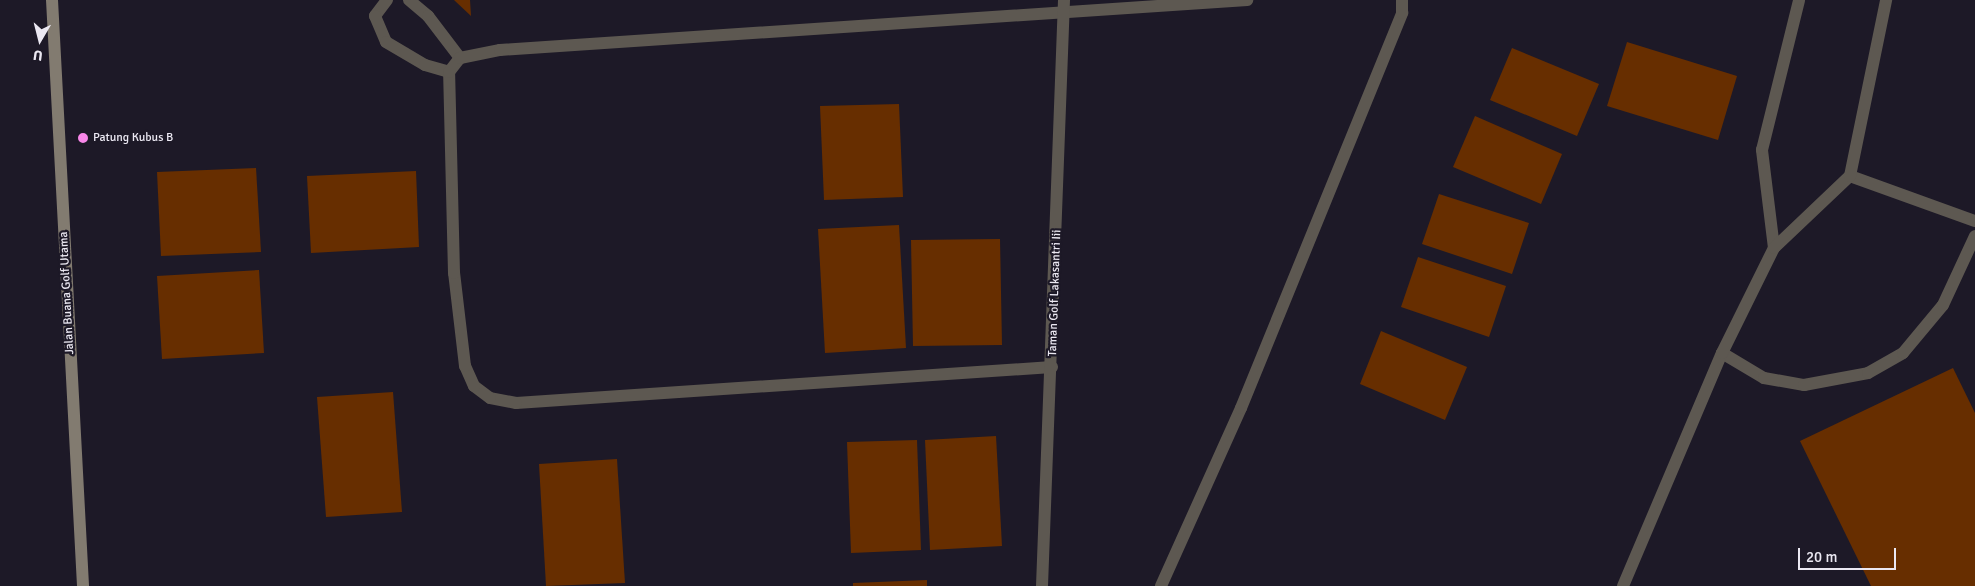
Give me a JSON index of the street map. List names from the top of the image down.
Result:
{
  "streets": {
    "main road": ["Jalan Buana Golf Utama"],
    "street": ["Taman Golf Lakasantri Iii"]
  },
  "places": ["Patung Kubus B"],
  "scale_bar": "20 m",
  "north": "bottom"
}
